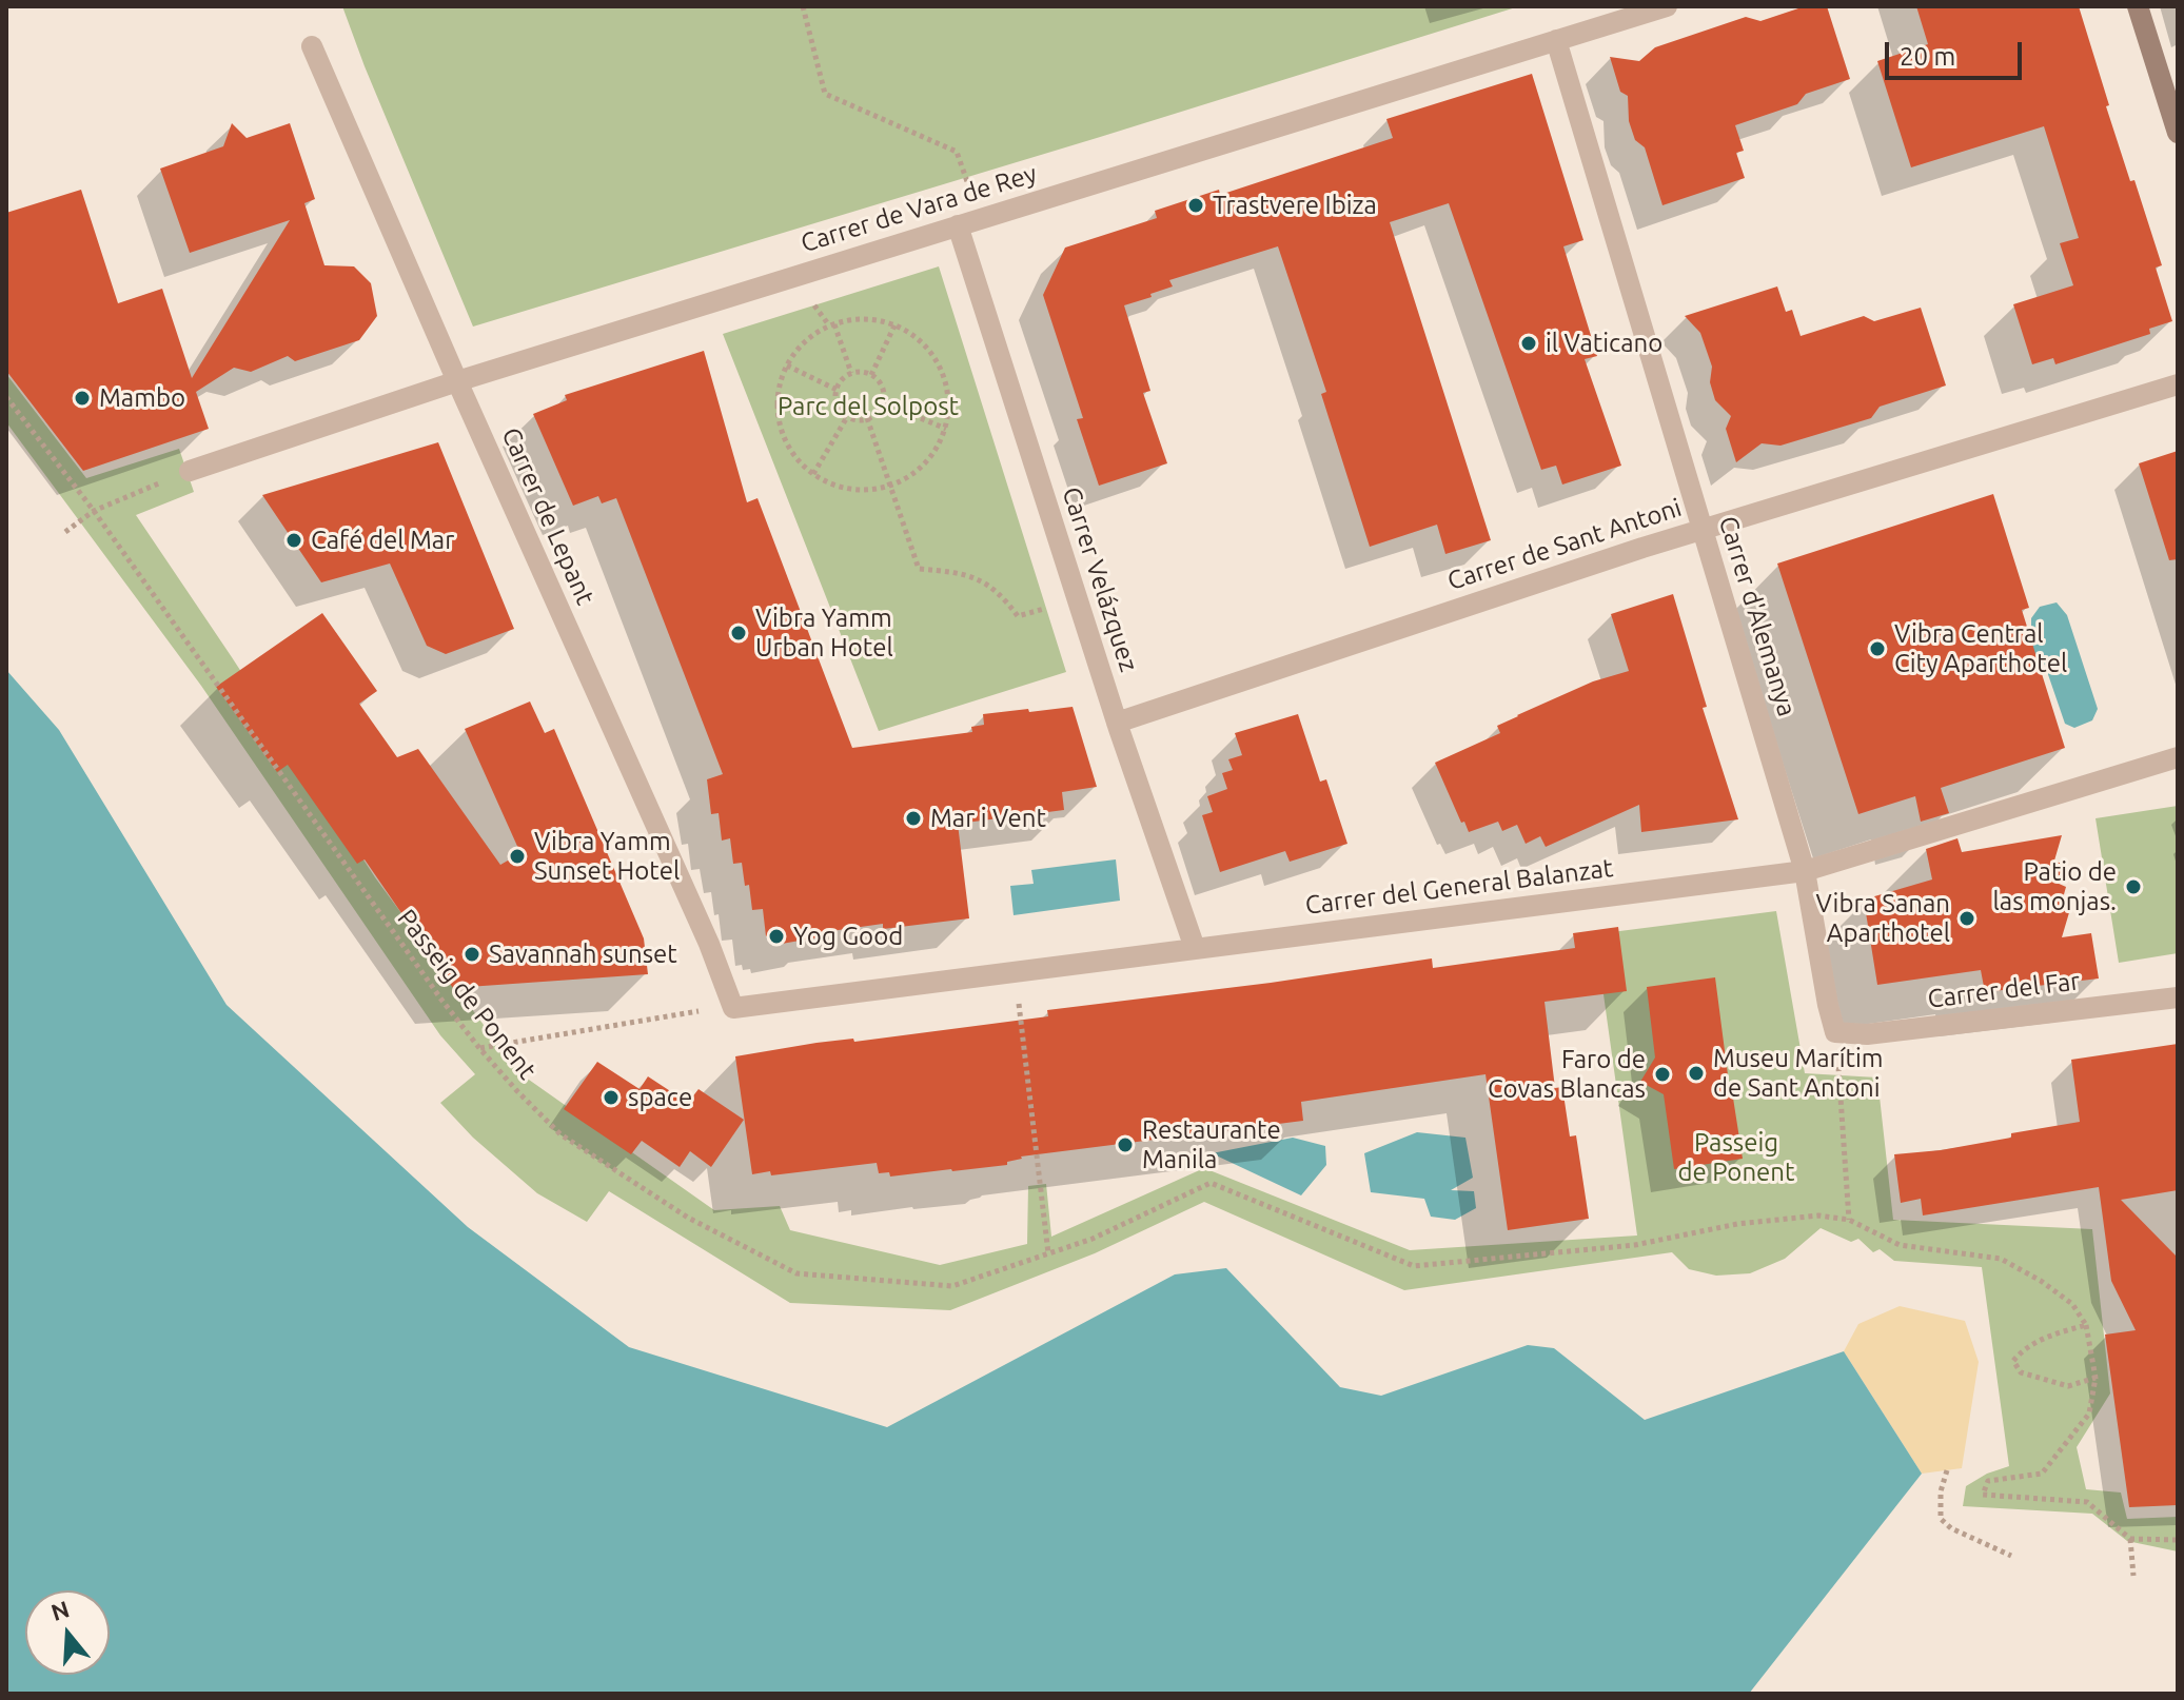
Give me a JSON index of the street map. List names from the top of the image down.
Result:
{
  "streets": {
    "street": [
      "Carrer de Vara de Rey",
      "Carrer de Lepant",
      "Carrer de Sant Antoni",
      "Carrer Velázquez",
      "Carrer d'Alemanya",
      "Carrer del General Balanzat",
      "Carrer del Far"
    ],
    "path": ["Passeig de Ponent"]
  },
  "crossings": [
    ["Carrer de Vara de Rey", "Carrer de Lepant"],
    ["Carrer de Vara de Rey", "Carrer Velázquez"],
    ["Carrer de Vara de Rey", "Carrer d'Alemanya"],
    ["Carrer de Lepant", "Carrer del General Balanzat"],
    ["Carrer de Sant Antoni", "Carrer Velázquez"],
    ["Carrer de Sant Antoni", "Carrer d'Alemanya"],
    ["Carrer Velázquez", "Carrer del General Balanzat"],
    ["Carrer d'Alemanya", "Carrer del General Balanzat"],
    ["Carrer d'Alemanya", "Carrer del Far"]
  ],
  "parks": ["Parc del Solpost", "Passeig de Ponent"],
  "places": [
    "Trastvere Ibiza",
    "il Vaticano",
    "Mambo",
    "Café del Mar",
    "Vibra Yamm Urban Hotel",
    "Vibra Central City Aparthotel",
    "Mar i Vent",
    "Vibra Yamm Sunset Hotel",
    "Patio de las monjas.",
    "Vibra Sanan Aparthotel",
    "Yog Good",
    "Savannah sunset",
    "Museu Marítim de Sant Antoni",
    "Faro de Covas Blancas",
    "space",
    "Restaurante Manila"
  ],
  "scale_bar": "20 m",
  "north": "top"
}
